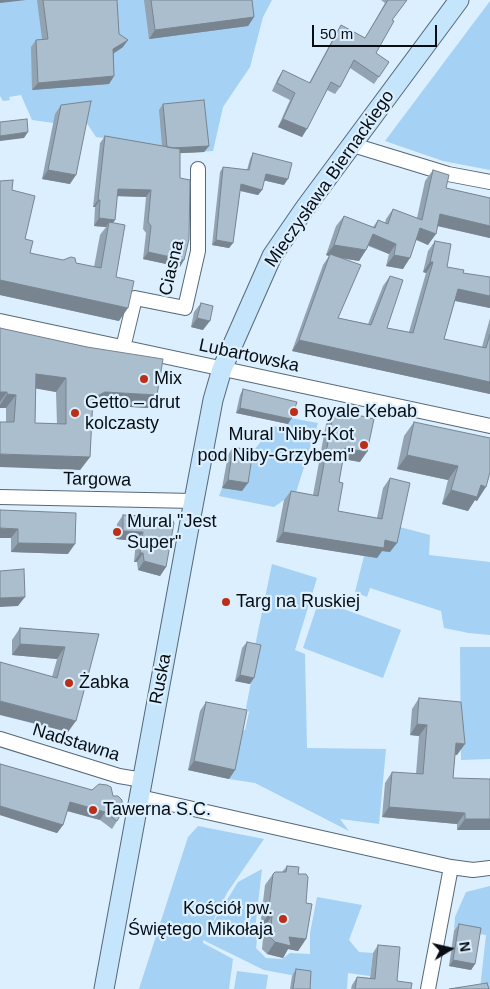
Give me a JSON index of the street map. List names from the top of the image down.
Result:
{
  "streets": {
    "street": [
      "Mieczysława Biernackiego",
      "Ciasna",
      "Lubartowska",
      "Targowa",
      "Ruska",
      "Nadstawna"
    ]
  },
  "crossings": [
    ["Mieczysława Biernackiego", "Lubartowska"],
    ["Mieczysława Biernackiego", "Ruska"],
    ["Ciasna", "Lubartowska"],
    ["Lubartowska", "Ruska"],
    ["Targowa", "Ruska"],
    ["Ruska", "Nadstawna"]
  ],
  "places": [
    "Mix",
    "Royale Kebab",
    "Getto – drut kolczasty",
    "Mural \"Niby-Kot pod Niby-Grzybem\"",
    "Mural \"Jest Super\"",
    "Targ na Ruskiej",
    "Żabka",
    "Tawerna S.C.",
    "Kościół pw. Świętego Mikołaja"
  ],
  "scale_bar": "50 m",
  "north": "right"
}
